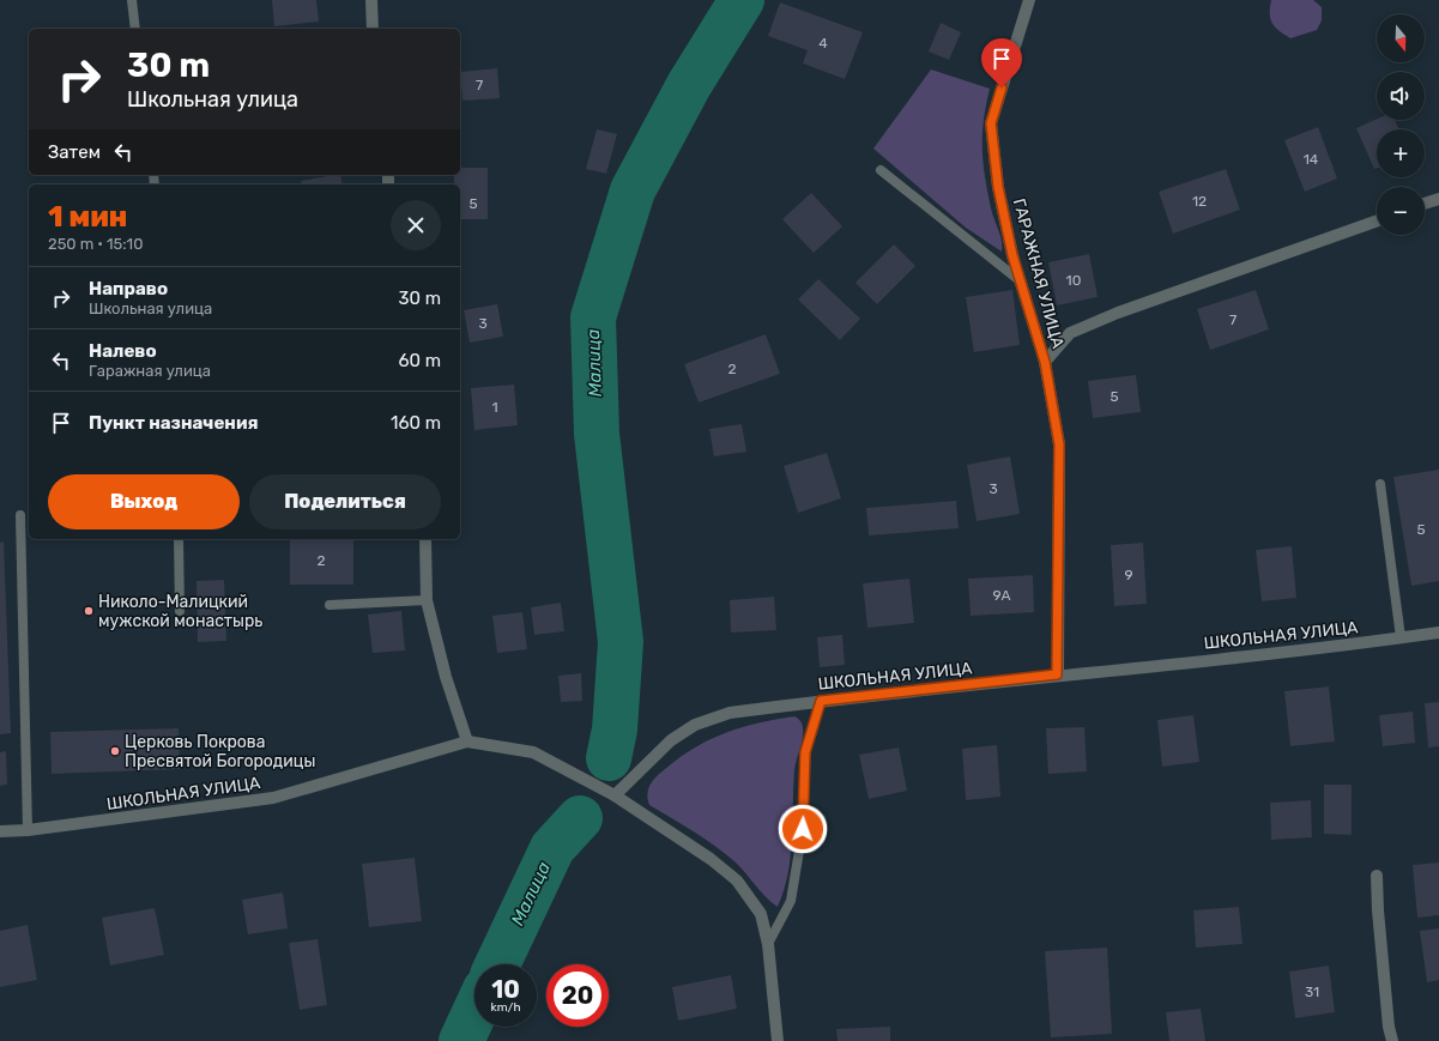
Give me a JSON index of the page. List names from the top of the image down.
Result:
{
  "streets": {
    "street": ["ГАРАЖНАЯ УЛИЦА", "ШКОЛЬНАЯ УЛИЦА"]
  },
  "crossings": [
    ["ГАРАЖНАЯ УЛИЦА", "ШКОЛЬНАЯ УЛИЦА"]
  ],
  "water": ["Малица"],
  "places": ["Николо-Малицкий мужской монастырь", "Церковь Покрова Пресвятой Богородицы"],
  "house_numbers": [
    "4",
    "7",
    "14",
    "12",
    "5",
    "10",
    "7",
    "3",
    "2",
    "5",
    "1",
    "3",
    "5",
    "2",
    "9",
    "9А",
    "31"
  ],
  "north": "bottom",
  "page": {
    "map_buttons": ["+", "−"],
    "turn": ["30 m", "Школьная улица"],
    "then": "Затем",
    "heading": ["1 мин", "250 m · 15:10"],
    "list": [
      {
        "name": "Направо",
        "note": "Школьная улица",
        "value": "30 m"
      },
      {
        "name": "Налево",
        "note": "Гаражная улица",
        "value": "60 m"
      },
      {
        "name": "Пункт назначения",
        "value": "160 m"
      }
    ],
    "buttons": ["Выход", "Поделиться"],
    "speed": "10 km/h",
    "limit": "20"
  }
}
